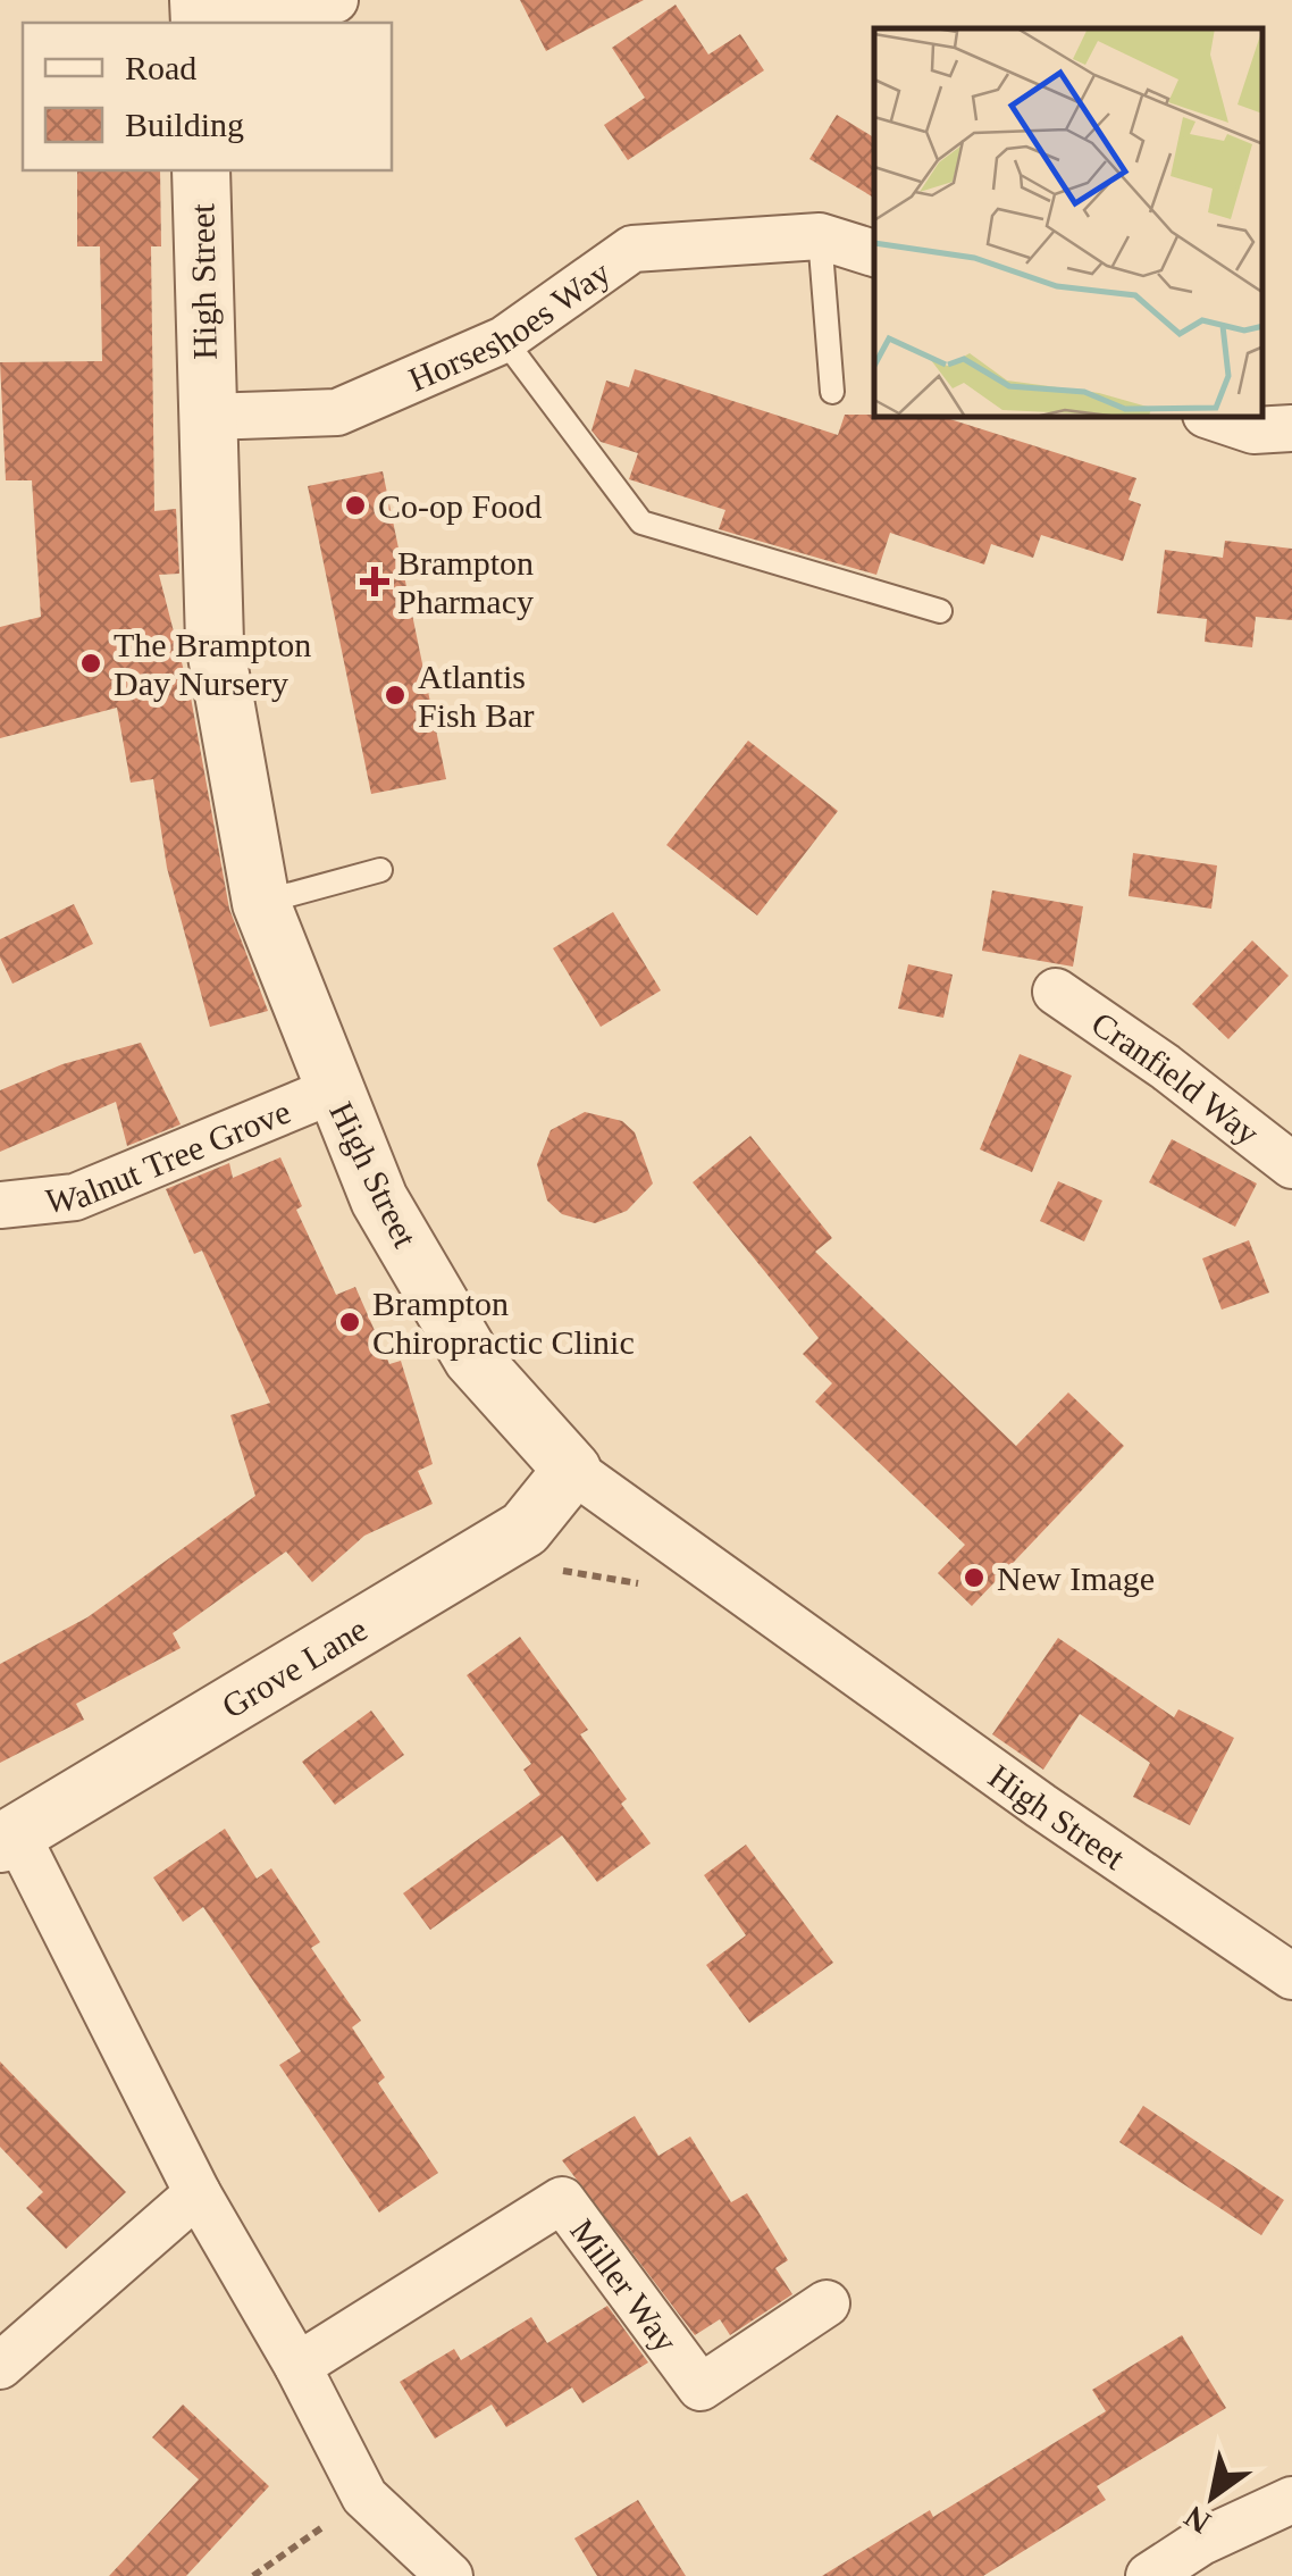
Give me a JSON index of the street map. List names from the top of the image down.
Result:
{
  "streets": {
    "street": [
      "High Street",
      "Horseshoes Way",
      "Cranfield Way",
      "Walnut Tree Grove",
      "Grove Lane",
      "Miller Way"
    ]
  },
  "crossings": [
    ["High Street", "Horseshoes Way"],
    ["High Street", "Walnut Tree Grove"],
    ["High Street", "Grove Lane"]
  ],
  "places": {
    "other": [
      "Co-op Food",
      "The Brampton Day Nursery",
      "Atlantis Fish Bar",
      "Brampton Chiropractic Clinic",
      "New Image"
    ],
    "health": ["Brampton Pharmacy"]
  },
  "legend": ["Road", "Building"],
  "north": "bottom left"
}
